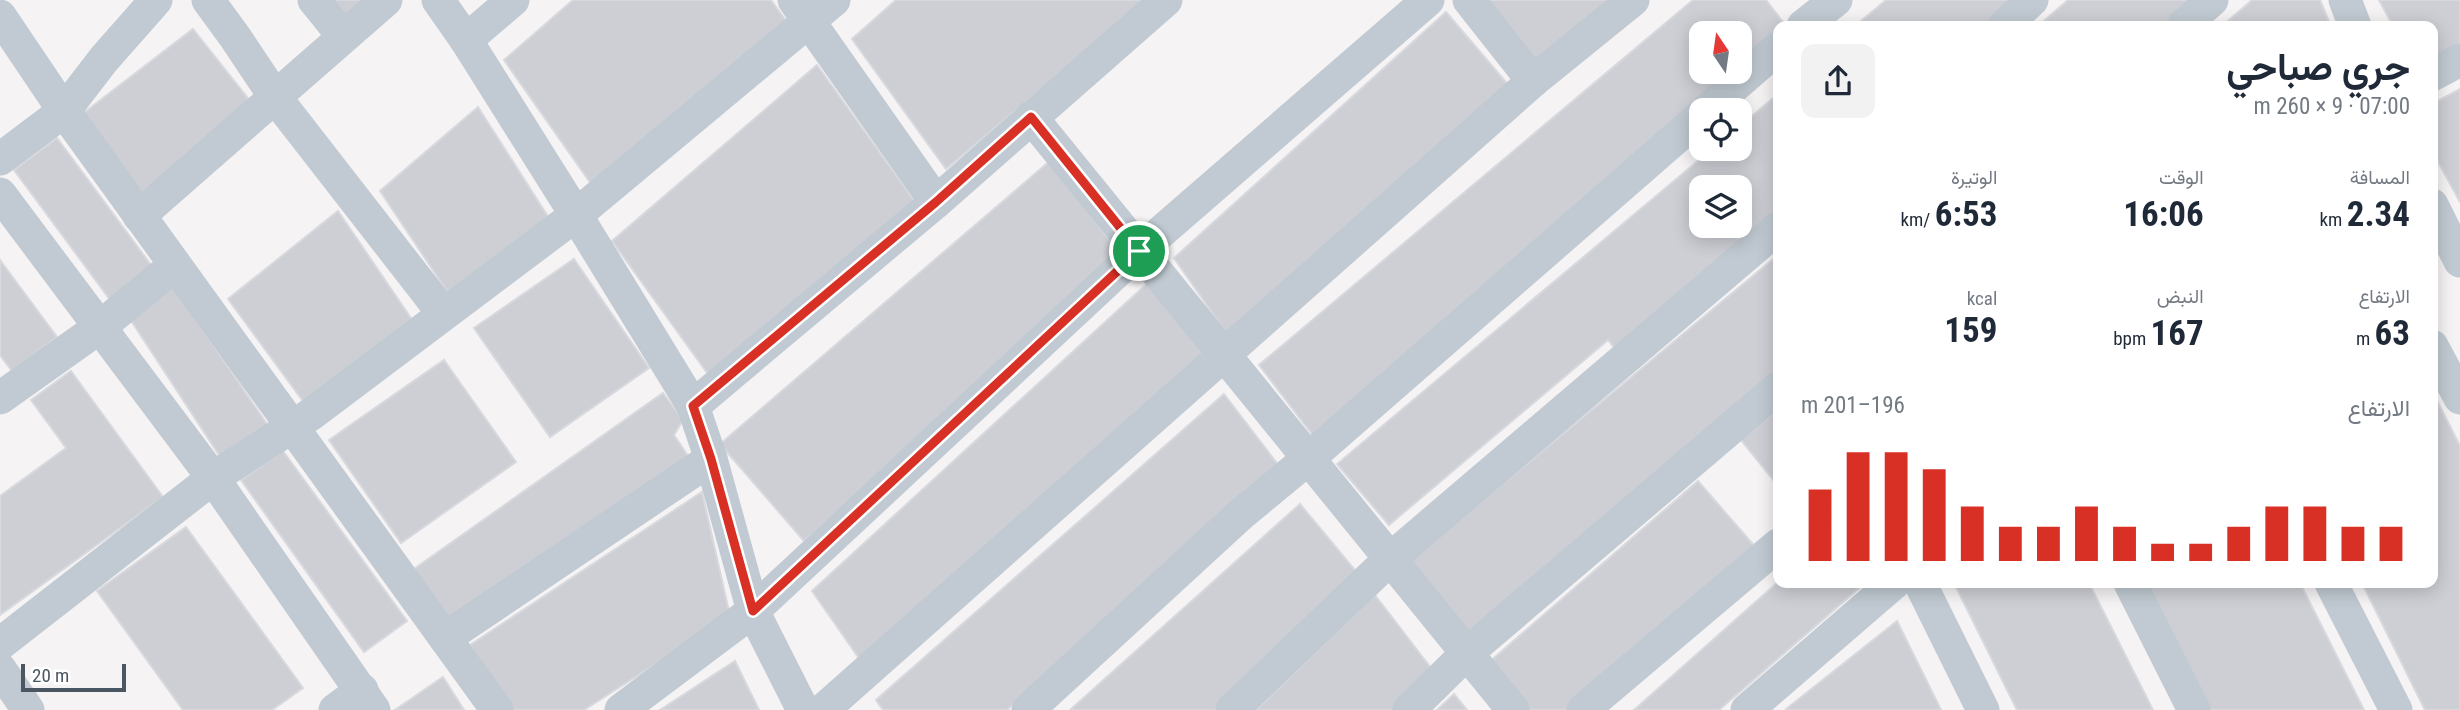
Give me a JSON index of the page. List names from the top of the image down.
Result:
{
  "scale_bar": "20 m",
  "north": "top",
  "page": {
    "heading": ["جري صباحي", "07:00 · 9 × 260 m"],
    "stats": [
      ["المسافة", "2.34 km"],
      ["الوقت", "16:06"],
      ["الوتيرة", "6:53 /km"],
      ["الارتفاع", "63 m"],
      ["النبض", "167 bpm"],
      ["kcal", "159"]
    ],
    "chart": ["الارتفاع", "196–201 m"],
    "scale": "20 m"
  }
}
